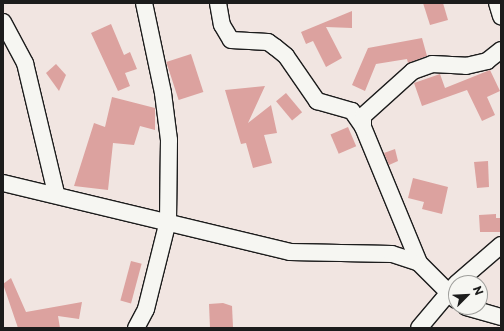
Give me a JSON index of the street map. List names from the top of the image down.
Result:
{
  "north": "top right"
}
